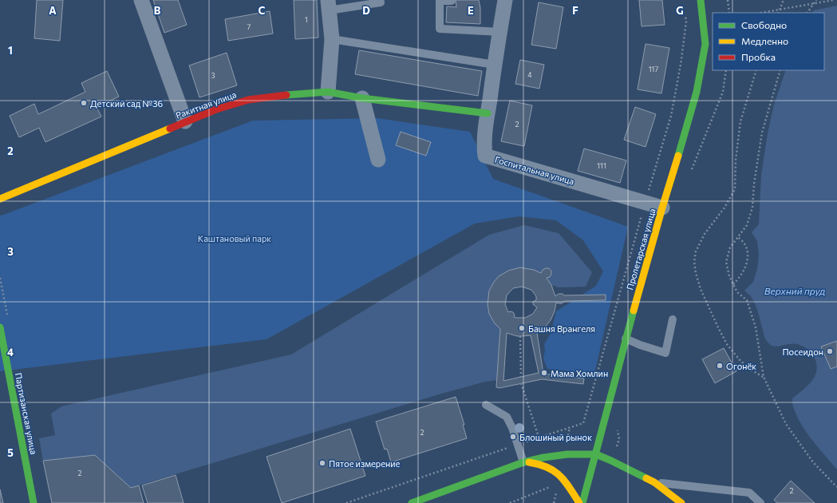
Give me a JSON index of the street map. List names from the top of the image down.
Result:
{
  "streets": {
    "street": [
      "Ракитная улица",
      "Госпитальная улица",
      "Пролетарская улица",
      "Партизанская улица"
    ]
  },
  "crossings": [
    ["Ракитная улица", "Госпитальная улица"],
    ["Госпитальная улица", "Пролетарская улица"]
  ],
  "water": ["Верхний пруд"],
  "parks": ["Каштановый парк"],
  "places": [
    "Детский сад №36",
    "Башня Врангеля",
    "Посеидон",
    "Огонёк",
    "Мама Хомлин",
    "Блошиный рынок",
    "Пятое измерение"
  ],
  "house_numbers": [
    "1",
    "7",
    "117",
    "4",
    "3",
    "2",
    "111",
    "2",
    "2",
    "2"
  ],
  "legend": ["Свободно", "Медленно", "Пробка"],
  "grid": {
    "columns": [
      "A",
      "B",
      "C",
      "D",
      "E",
      "F",
      "G"
    ],
    "rows": [
      "1",
      "2",
      "3",
      "4",
      "5"
    ]
  }
}
